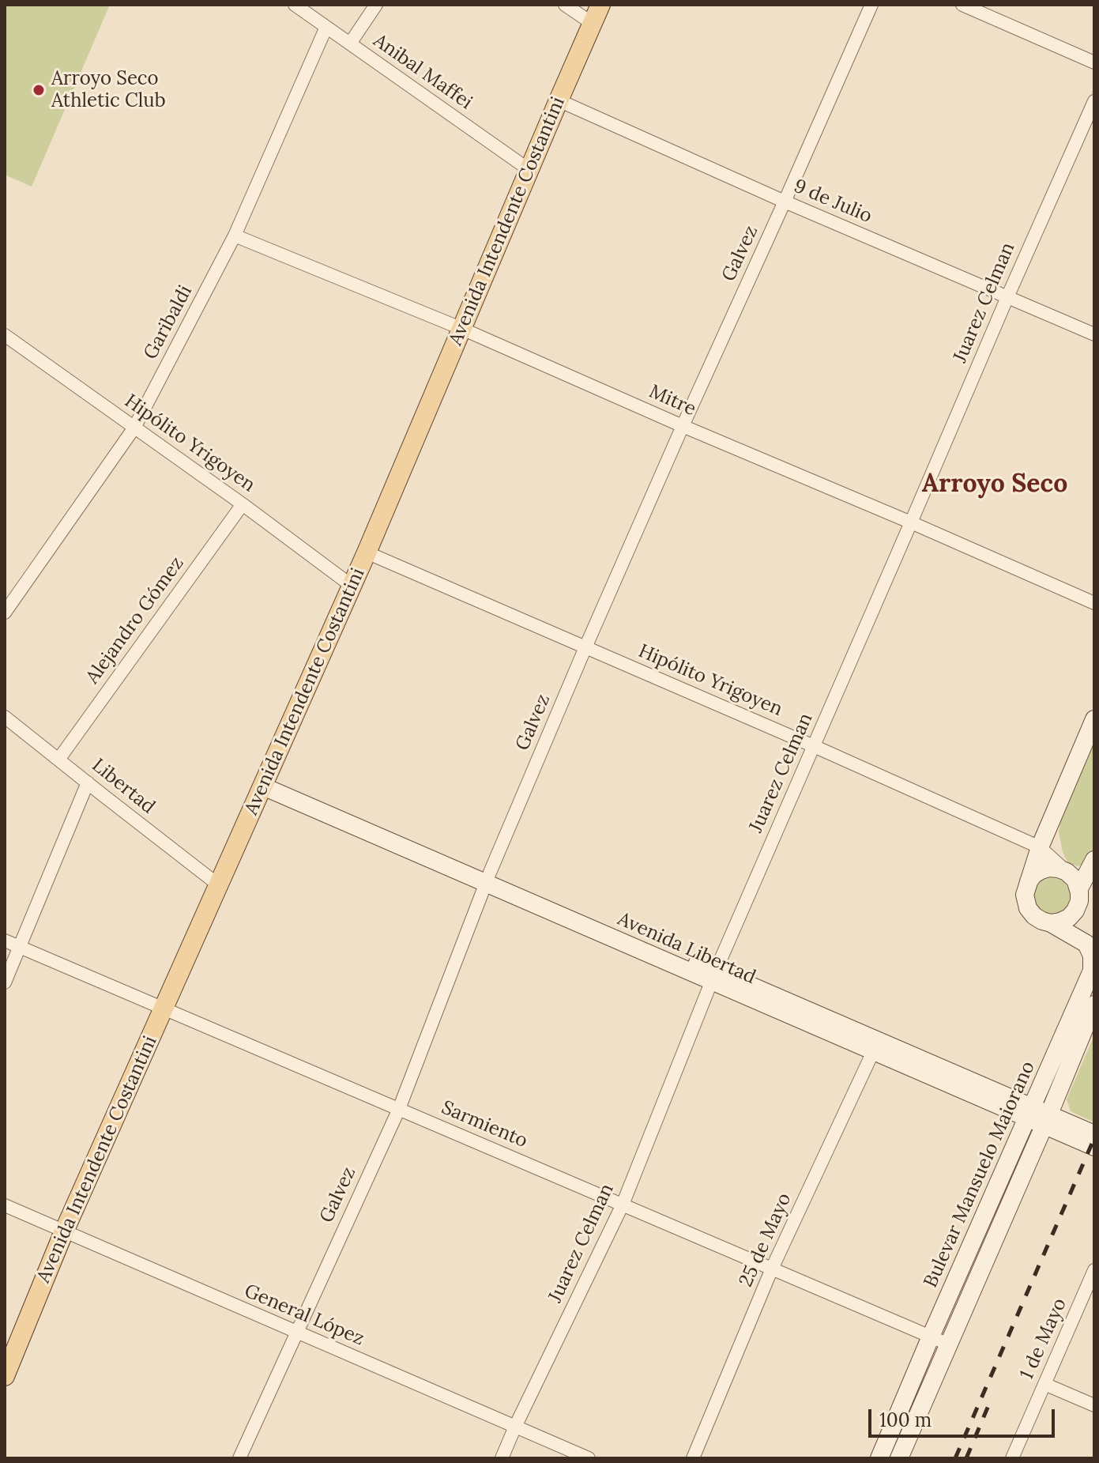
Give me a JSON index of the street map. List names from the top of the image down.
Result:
{
  "streets": {
    "main road": ["Avenida Intendente Costantini", "Avenida Libertad", "Bulevar Mansuelo Maiorano"],
    "street": [
      "Anibal Maffei",
      "9 de Julio",
      "Galvez",
      "Juarez Celman",
      "Garibaldi",
      "Mitre",
      "Hipólito Yrigoyen",
      "Alejandro Gómez",
      "Libertad",
      "Sarmiento",
      "25 de Mayo",
      "General López",
      "1 de Mayo"
    ]
  },
  "crossings": [
    ["Anibal Maffei", "Avenida Intendente Costantini"],
    ["Anibal Maffei", "Garibaldi"],
    ["9 de Julio", "Avenida Intendente Costantini"],
    ["9 de Julio", "Galvez"],
    ["9 de Julio", "Juarez Celman"],
    ["Avenida Intendente Costantini", "Mitre"],
    ["Avenida Intendente Costantini", "Hipólito Yrigoyen"],
    ["Avenida Intendente Costantini", "Libertad"],
    ["Avenida Intendente Costantini", "Avenida Libertad"],
    ["Avenida Intendente Costantini", "Sarmiento"],
    ["Avenida Intendente Costantini", "General López"],
    ["Galvez", "Mitre"],
    ["Galvez", "Hipólito Yrigoyen"],
    ["Galvez", "Avenida Libertad"],
    ["Galvez", "Sarmiento"],
    ["Galvez", "General López"],
    ["Juarez Celman", "Mitre"],
    ["Juarez Celman", "Hipólito Yrigoyen"],
    ["Juarez Celman", "Avenida Libertad"],
    ["Juarez Celman", "Sarmiento"],
    ["Juarez Celman", "General López"],
    ["Garibaldi", "Mitre"],
    ["Garibaldi", "Hipólito Yrigoyen"],
    ["Hipólito Yrigoyen", "Alejandro Gómez"],
    ["Hipólito Yrigoyen", "Bulevar Mansuelo Maiorano"],
    ["Alejandro Gómez", "Libertad"],
    ["Avenida Libertad", "Bulevar Mansuelo Maiorano"],
    ["Avenida Libertad", "25 de Mayo"],
    ["Sarmiento", "Bulevar Mansuelo Maiorano"],
    ["Sarmiento", "25 de Mayo"]
  ],
  "districts": ["Arroyo Seco"],
  "places": ["Arroyo Seco Athletic Club"],
  "scale_bar": "100 m"
}
